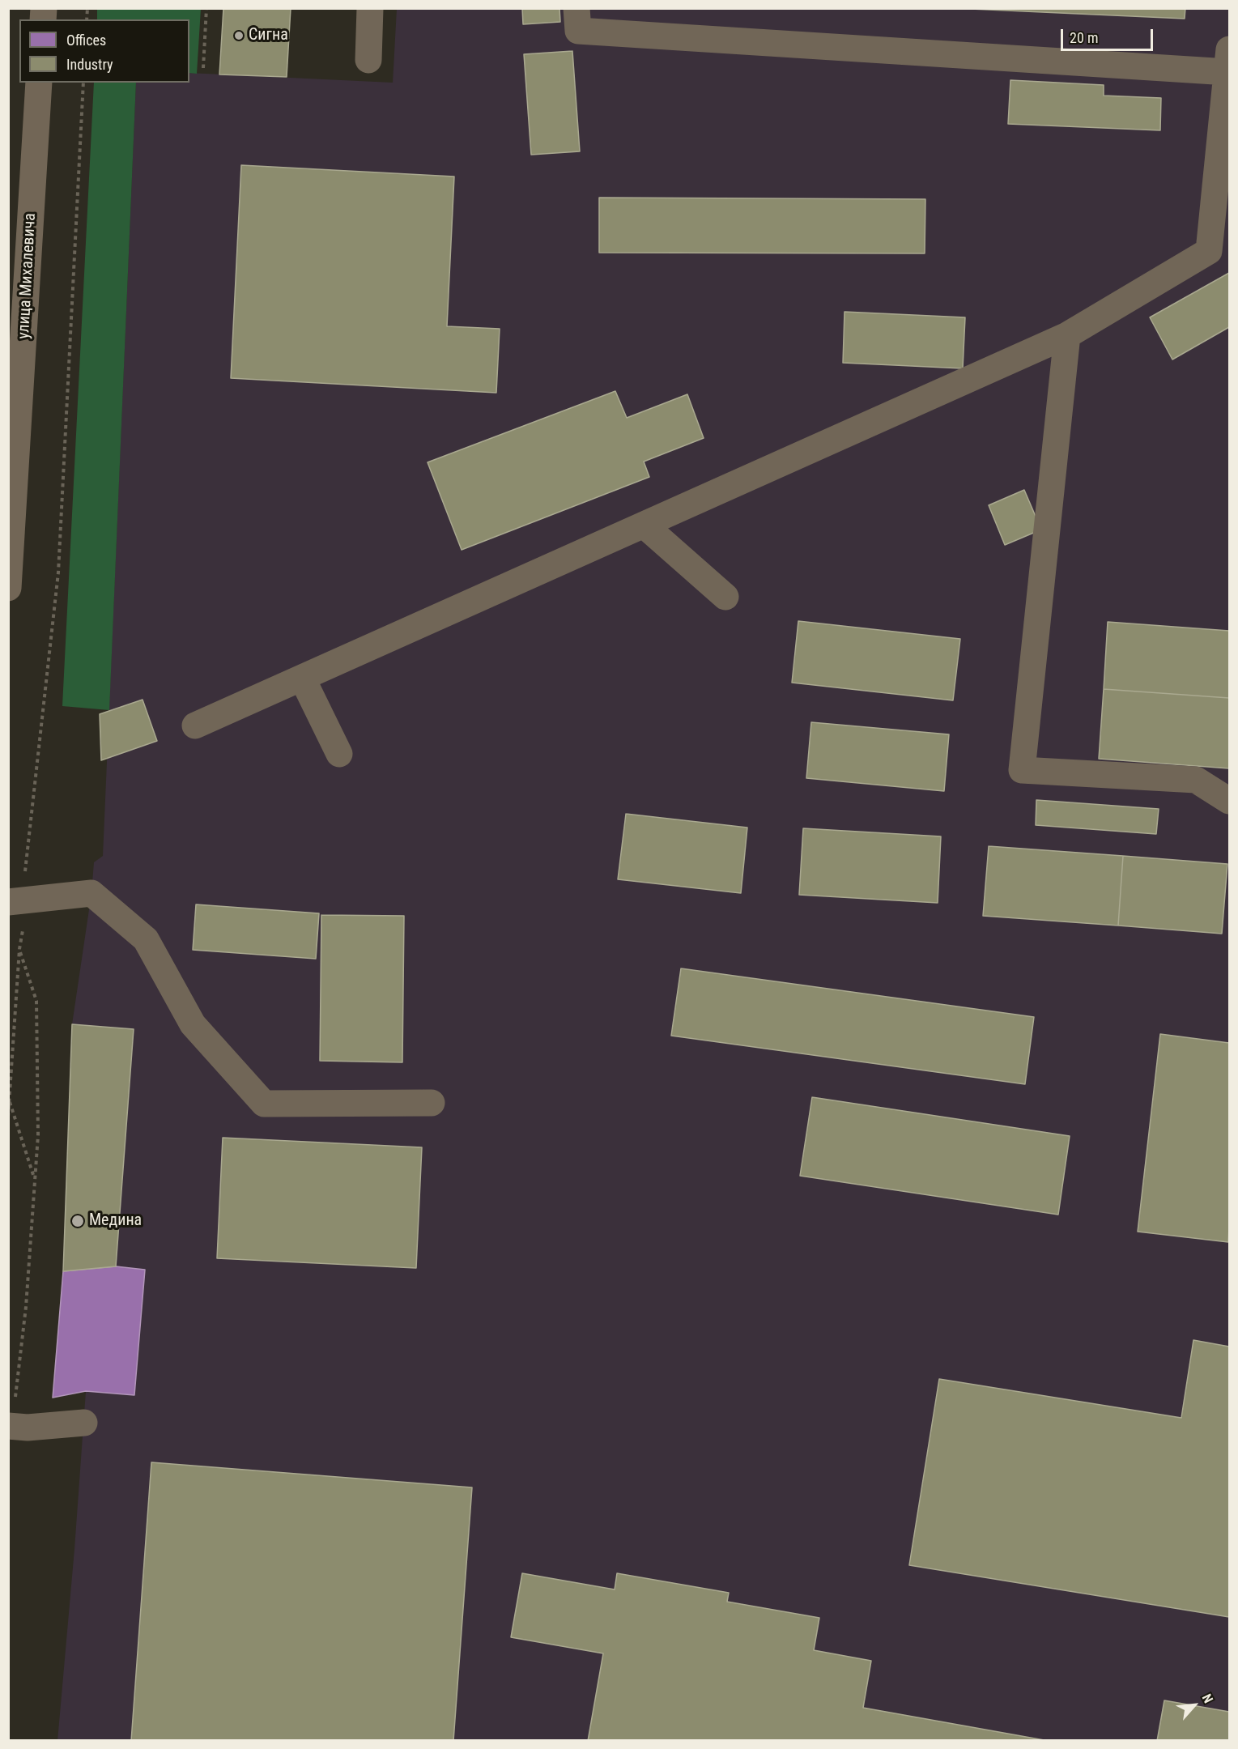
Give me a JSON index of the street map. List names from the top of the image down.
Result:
{
  "streets": {
    "main road": ["улица Михалевича"]
  },
  "places": ["Сигна", "Медина"],
  "legend": ["Offices", "Industry"],
  "scale_bar": "20 m",
  "north": "top right"
}
